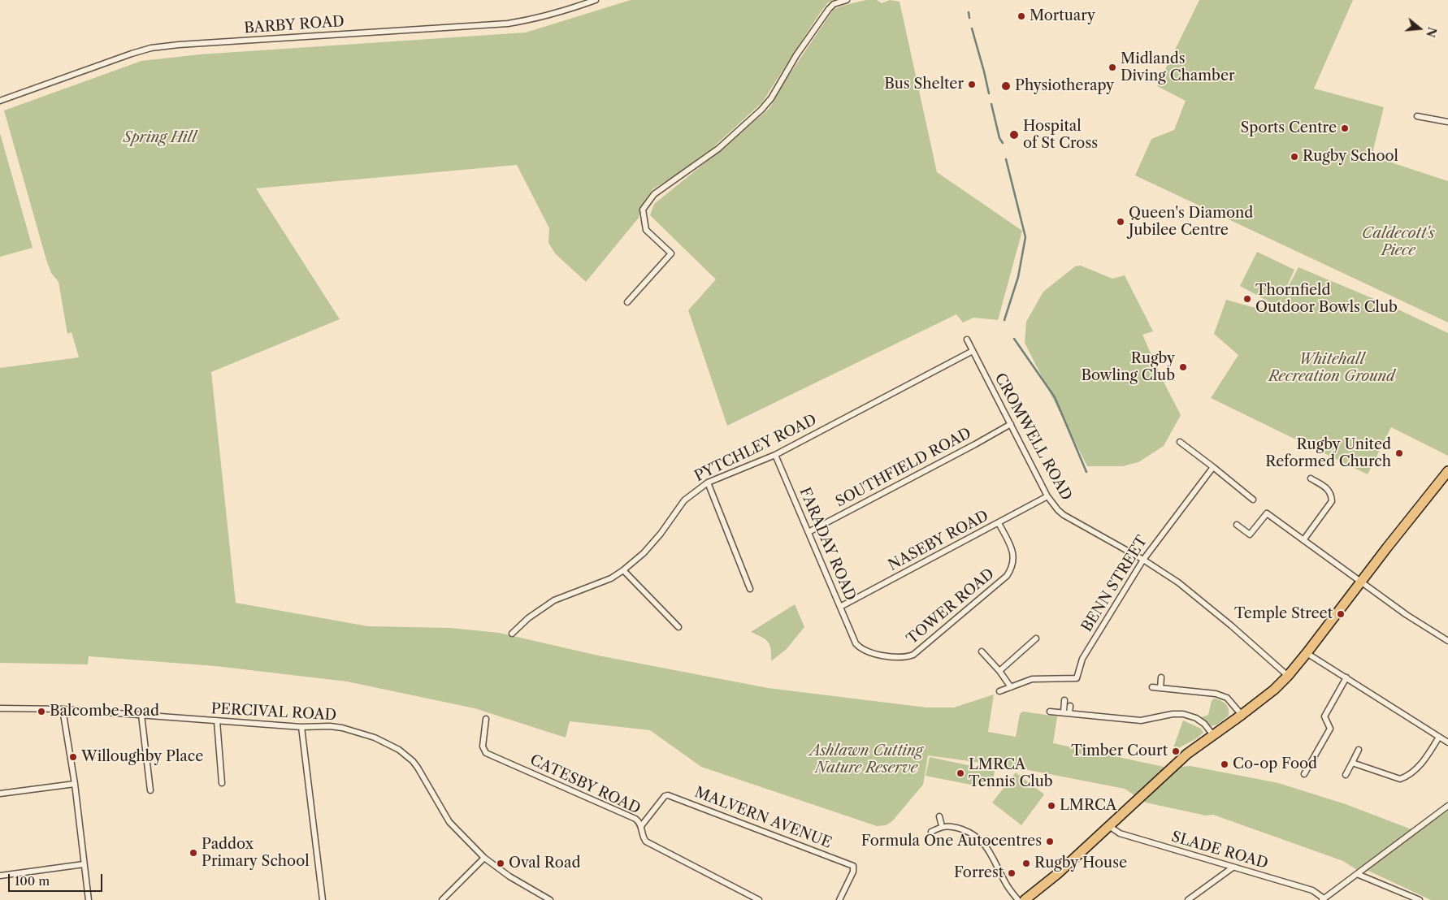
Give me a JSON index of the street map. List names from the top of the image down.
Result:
{
  "streets": {
    "street": [
      "BARBY ROAD",
      "CROMWELL ROAD",
      "PYTCHLEY ROAD",
      "SOUTHFIELD ROAD",
      "NASEBY ROAD",
      "FARADAY ROAD",
      "BENN STREET",
      "TOWER ROAD",
      "PERCIVAL ROAD",
      "CATESBY ROAD",
      "MALVERN AVENUE",
      "SLADE ROAD"
    ]
  },
  "crossings": [
    ["CROMWELL ROAD", "PYTCHLEY ROAD"],
    ["CROMWELL ROAD", "SOUTHFIELD ROAD"],
    ["CROMWELL ROAD", "NASEBY ROAD"],
    ["CROMWELL ROAD", "BENN STREET"],
    ["PYTCHLEY ROAD", "FARADAY ROAD"],
    ["SOUTHFIELD ROAD", "FARADAY ROAD"],
    ["NASEBY ROAD", "FARADAY ROAD"],
    ["NASEBY ROAD", "TOWER ROAD"],
    ["FARADAY ROAD", "TOWER ROAD"],
    ["CATESBY ROAD", "MALVERN AVENUE"]
  ],
  "parks": [
    "Spring Hill",
    "Caldecott's Piece",
    "Whitehall Recreation Ground",
    "Ashlawn Cutting Nature Reserve"
  ],
  "places": [
    "Mortuary",
    "Midlands Diving Chamber",
    "Bus Shelter",
    "Physiotherapy",
    "Sports Centre",
    "Hospital of St Cross",
    "Rugby School",
    "Queen's Diamond Jubilee Centre",
    "Thornfield Outdoor Bowls Club",
    "Rugby Bowling Club",
    "Rugby United Reformed Church",
    "Temple Street",
    "Balcombe Road",
    "Timber Court",
    "Willoughby Place",
    "Co-op Food",
    "LMRCA Tennis Club",
    "LMRCA",
    "Formula One Autocentres",
    "Paddox Primary School",
    "Oval Road",
    "Rugby House",
    "Forrest"
  ],
  "scale_bar": "100 m",
  "north": "right"
}
